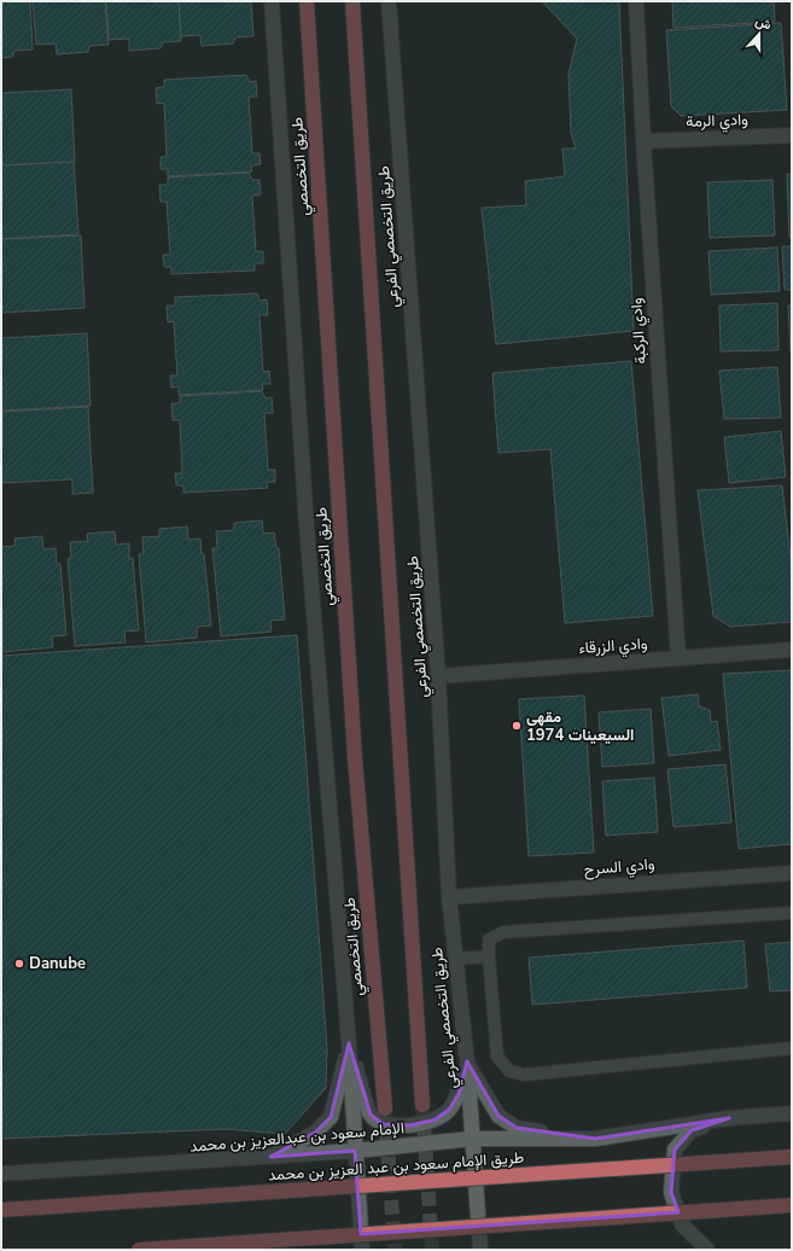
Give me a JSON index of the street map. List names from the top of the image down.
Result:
{
  "streets": {
    "main road": ["طريق التخصصي", "طريق الإمام سعود بن عبد العزيز بن محمد"],
    "street": [
      "وادي الرمة",
      "طريق التخصصي الفرعي",
      "وادي الركبة",
      "وادي الزرقاء",
      "وادي السرح",
      "الإمام سعود بن عبدالعزيز بن محمد"
    ]
  },
  "crossings": [
    ["وادي الرمة", "وادي الركبة"],
    ["طريق التخصصي الفرعي", "وادي الزرقاء"],
    ["طريق التخصصي الفرعي", "وادي السرح"],
    ["طريق التخصصي الفرعي", "الإمام سعود بن عبدالعزيز بن محمد"],
    ["وادي الركبة", "وادي الزرقاء"]
  ],
  "places": ["مقهى السيعينات 1974", "Danube"],
  "north": "top"
}
